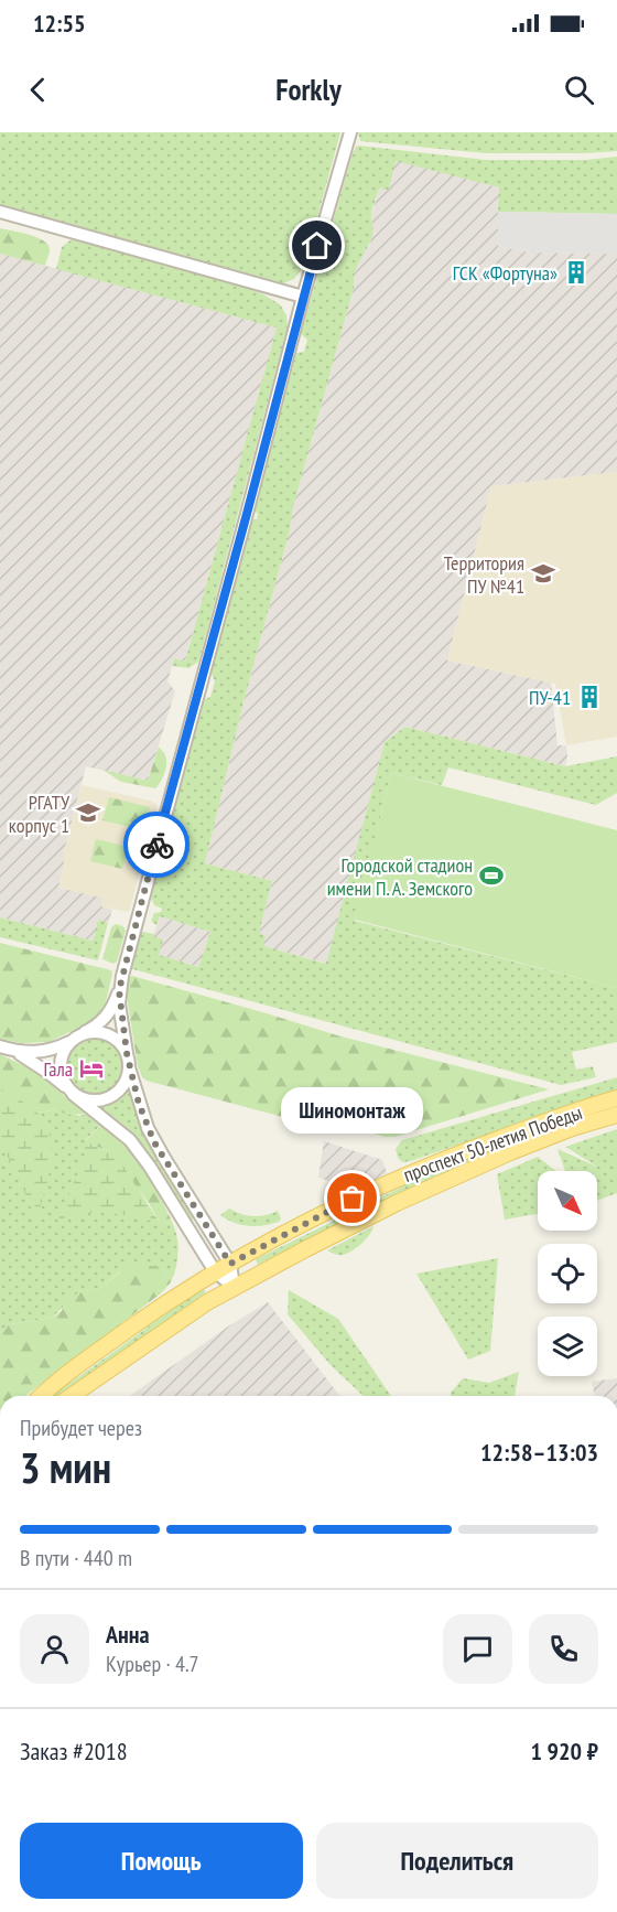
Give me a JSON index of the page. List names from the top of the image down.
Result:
{
  "streets": {
    "main road": ["проспект 50-летия Победы"]
  },
  "places": {
    "building": ["ГСК «Фортуна»", "ПУ-41"],
    "school or university": ["Территория ПУ №41", "РГАТУ корпус 1"],
    "sports": ["Городской стадион имени П. А. Земского"],
    "hotel": ["Гала"],
    "other": ["Шиномонтаж"]
  },
  "north": "bottom right",
  "page": {
    "status": "12:55",
    "header": "Forkly",
    "bubble": "Шиномонтаж",
    "heading": ["3 мин", "Прибудет через", "12:58–13:03"],
    "panel": [
      "Анна",
      "Курьер · 4.7",
      "Заказ #2018",
      "1 920 ₽"
    ],
    "bar": "В пути · 440 m",
    "buttons": ["Помощь", "Поделиться"]
  }
}
